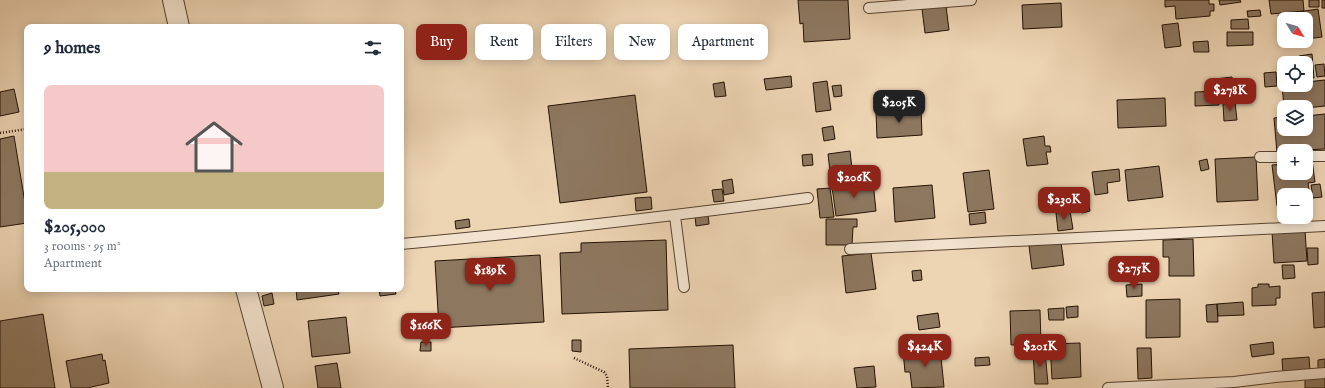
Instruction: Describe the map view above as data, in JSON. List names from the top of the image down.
{
  "north": "bottom right",
  "page": {
    "map_buttons": ["+", "−"],
    "chip": [
      "Buy",
      "Rent",
      "Filters",
      "New",
      "Apartment"
    ],
    "heading": "9 homes",
    "list": [
      {
        "name": "$205,000",
        "note": "3 rooms · 95 m² · Apartment"
      }
    ],
    "price": [
      "$278K",
      "$205K",
      "$206K",
      "$230K",
      "$275K",
      "$189K",
      "$166K",
      "$424K",
      "$201K"
    ]
  }
}
